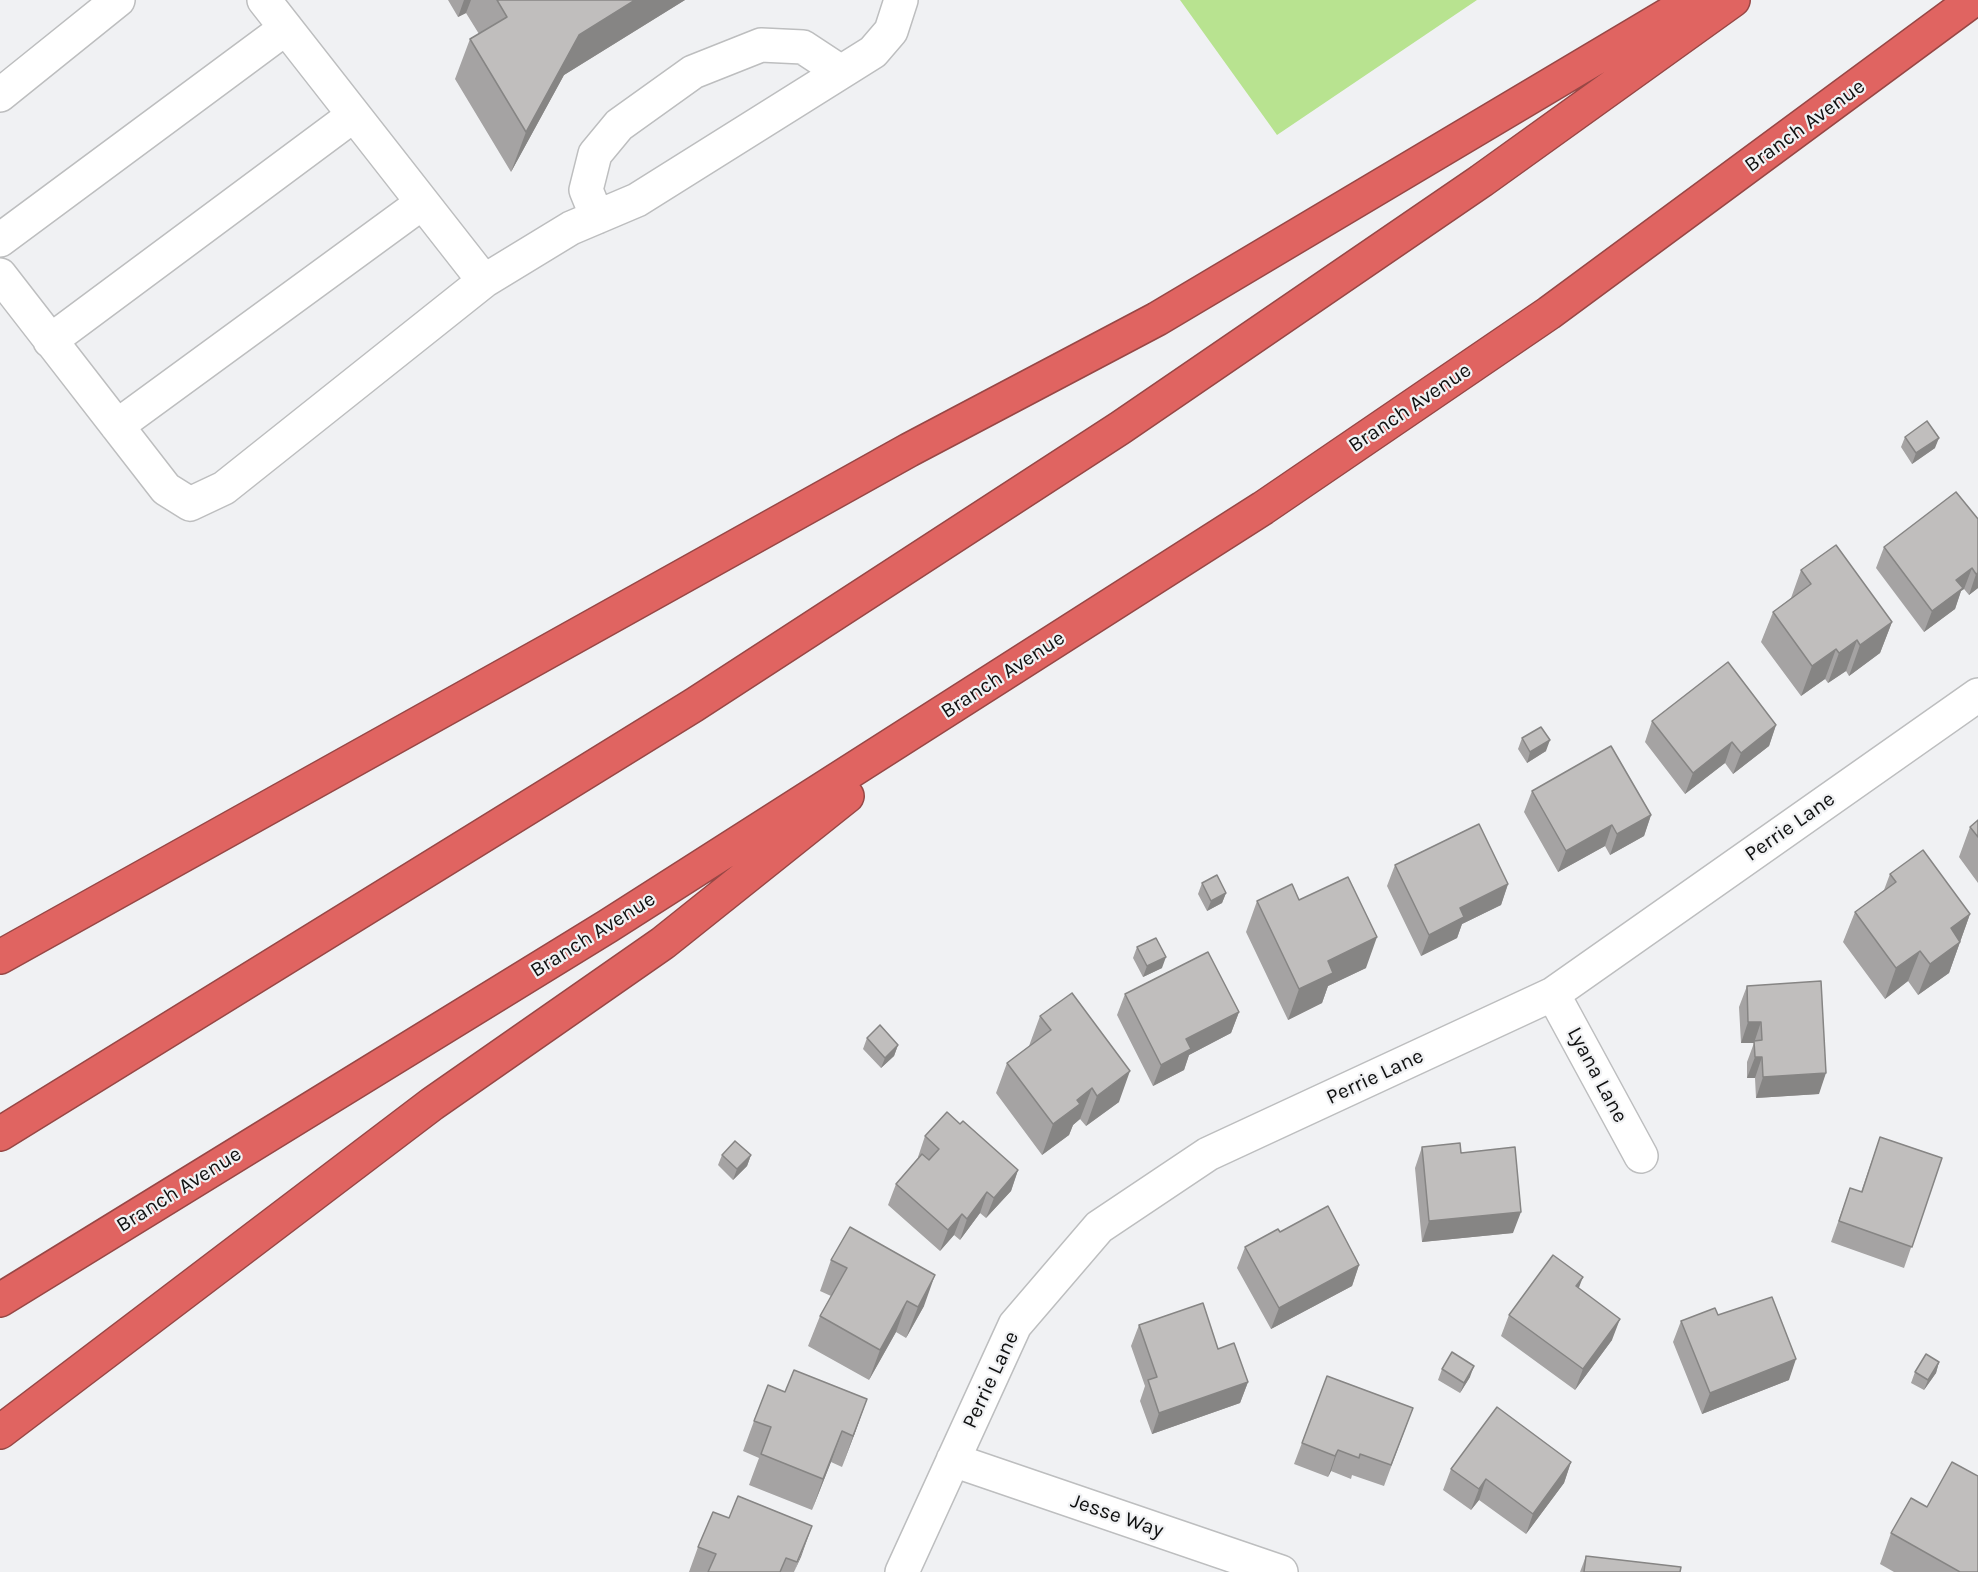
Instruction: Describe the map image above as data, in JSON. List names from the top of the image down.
{
  "streets": {
    "highway": ["Branch Avenue"],
    "street": ["Perrie Lane", "Lyana Lane", "Jesse Way"]
  },
  "crossings": [
    ["Perrie Lane", "Lyana Lane"],
    ["Perrie Lane", "Jesse Way"]
  ]
}
